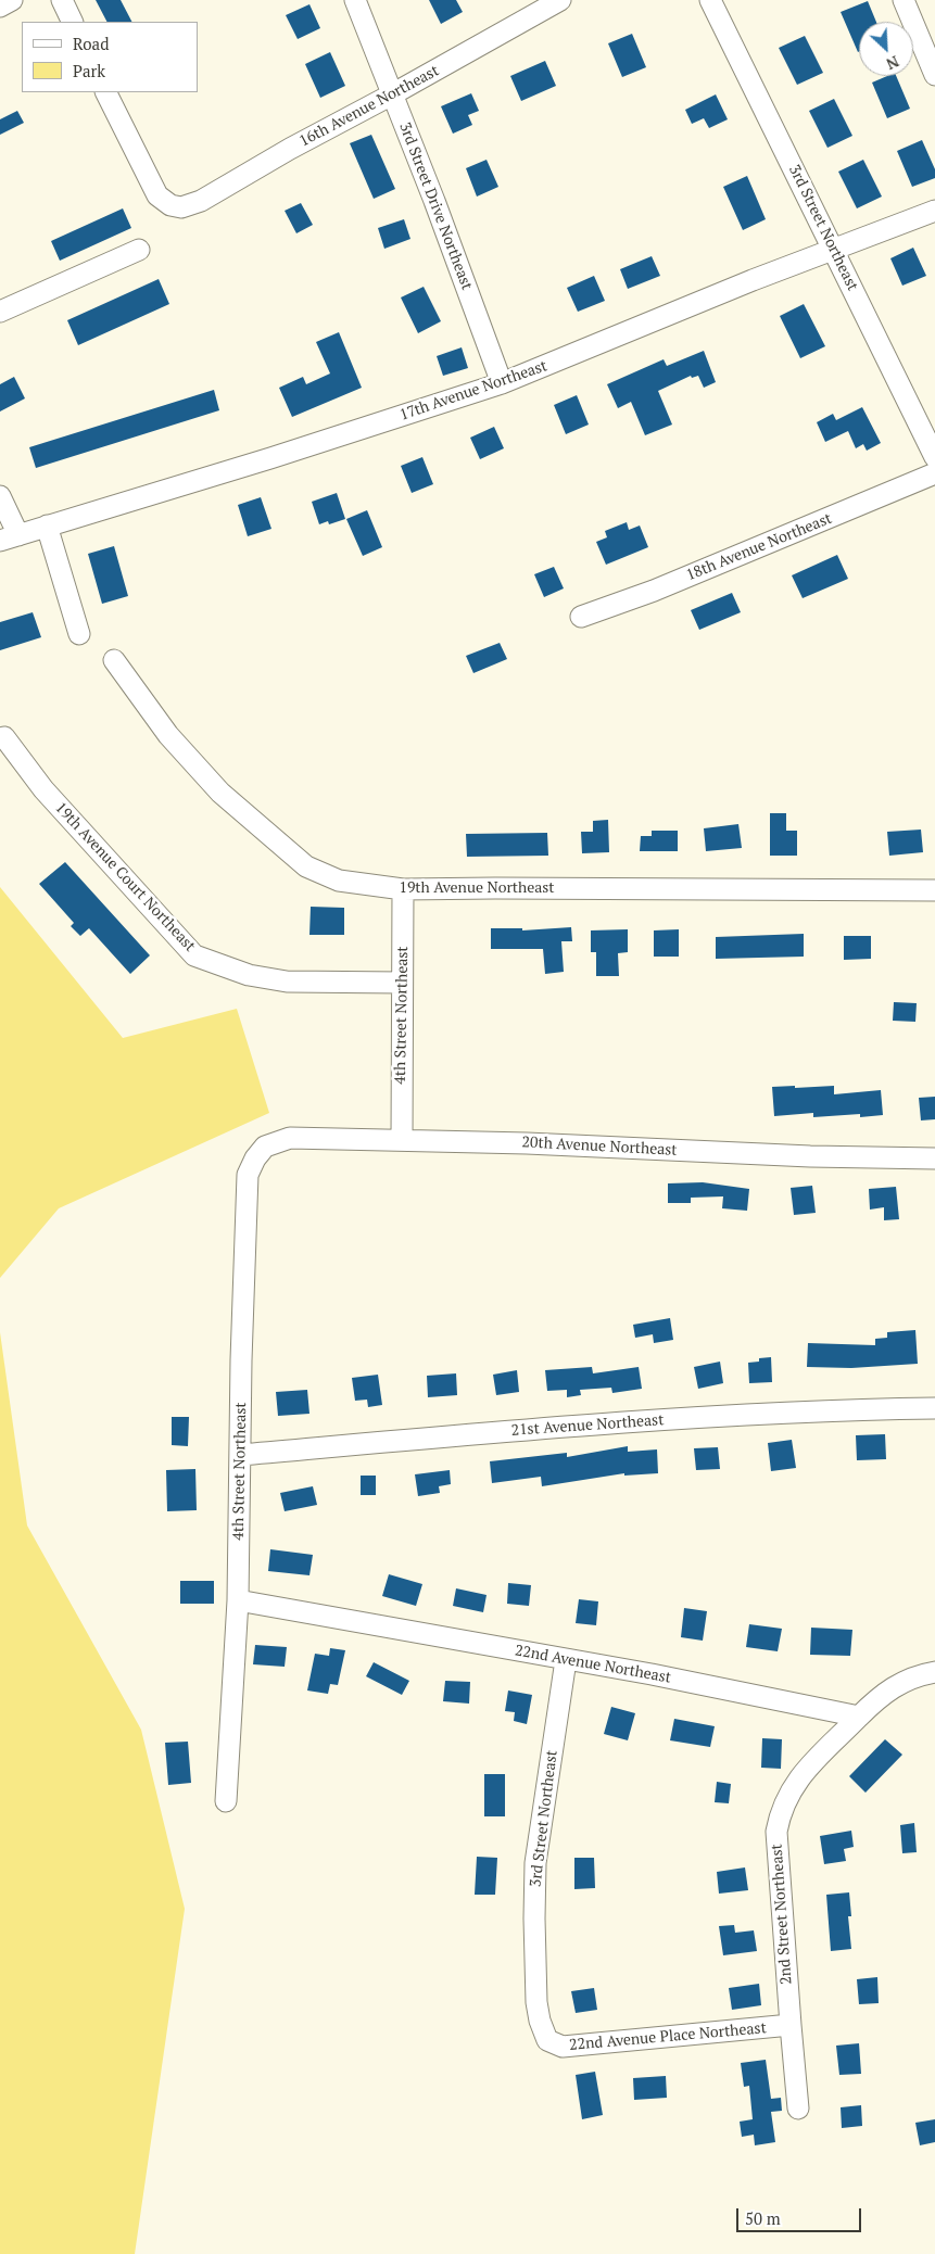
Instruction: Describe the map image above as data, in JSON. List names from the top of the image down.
{
  "streets": {
    "street": [
      "16th Avenue Northeast",
      "3rd Street Drive Northeast",
      "3rd Street Northeast",
      "17th Avenue Northeast",
      "18th Avenue Northeast",
      "19th Avenue Court Northeast",
      "19th Avenue Northeast",
      "4th Street Northeast",
      "20th Avenue Northeast",
      "21st Avenue Northeast",
      "22nd Avenue Northeast",
      "2nd Street Northeast",
      "22nd Avenue Place Northeast"
    ]
  },
  "crossings": [
    ["16th Avenue Northeast", "3rd Street Drive Northeast"],
    ["3rd Street Drive Northeast", "17th Avenue Northeast"],
    ["3rd Street Northeast", "17th Avenue Northeast"],
    ["3rd Street Northeast", "22nd Avenue Northeast"],
    ["3rd Street Northeast", "22nd Avenue Place Northeast"],
    ["19th Avenue Court Northeast", "4th Street Northeast"],
    ["19th Avenue Northeast", "4th Street Northeast"],
    ["4th Street Northeast", "20th Avenue Northeast"],
    ["4th Street Northeast", "21st Avenue Northeast"],
    ["4th Street Northeast", "22nd Avenue Northeast"],
    ["22nd Avenue Northeast", "2nd Street Northeast"],
    ["2nd Street Northeast", "22nd Avenue Place Northeast"]
  ],
  "legend": ["Road", "Park"],
  "scale_bar": "50 m",
  "north": "bottom right"
}
